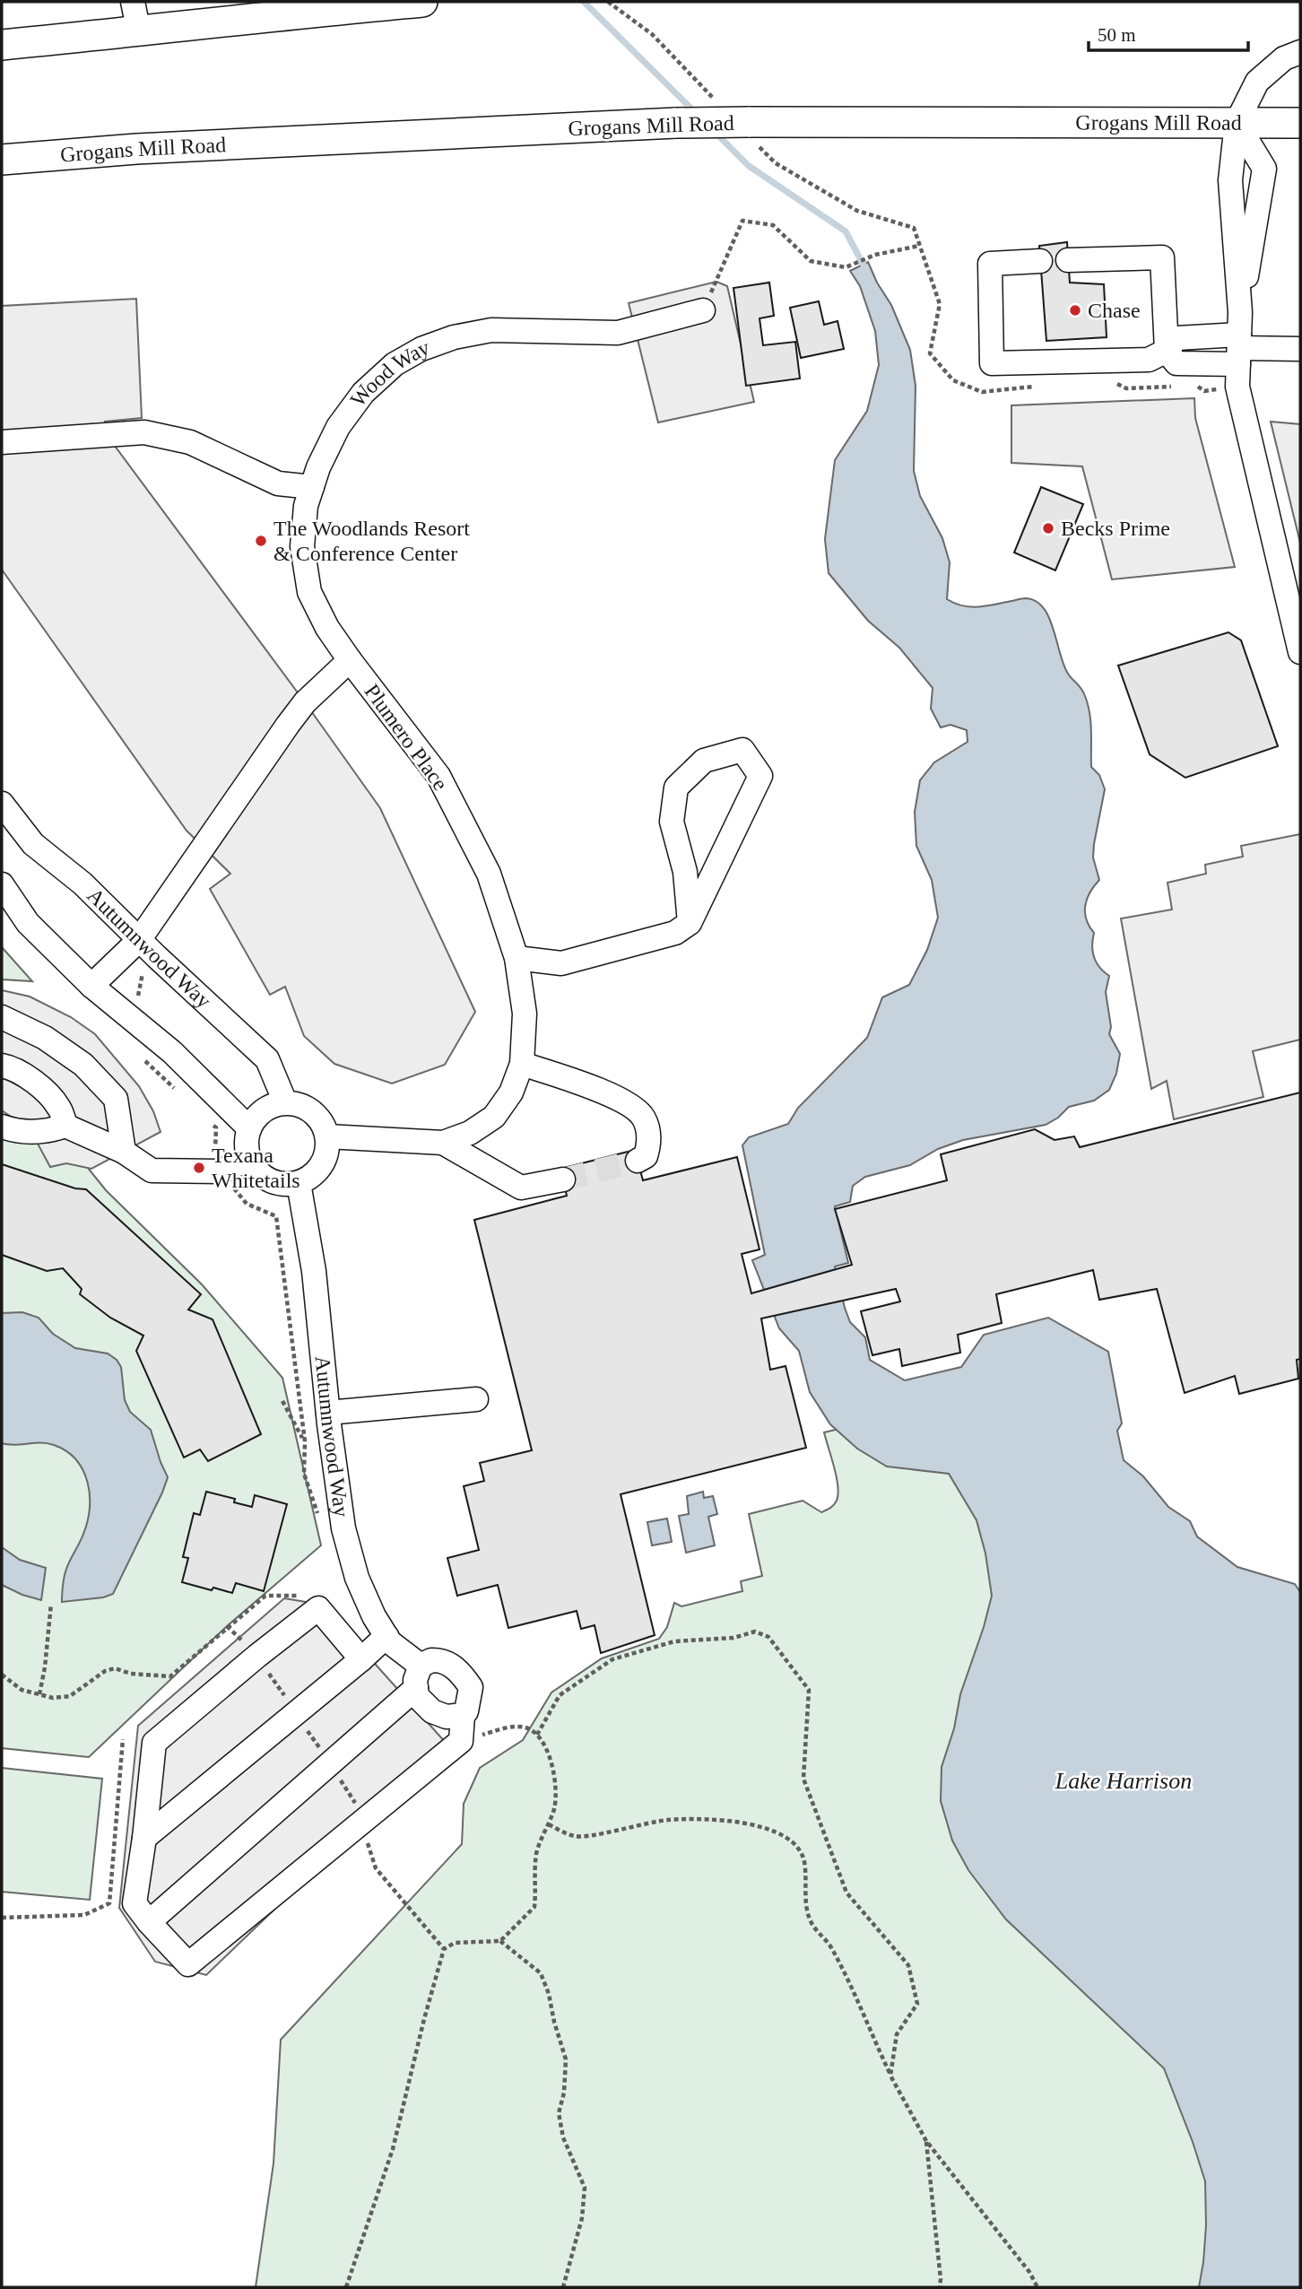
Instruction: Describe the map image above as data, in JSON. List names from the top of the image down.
{
  "streets": {
    "main road": ["Grogans Mill Road"],
    "street": ["Wood Way", "Plumero Place", "Autumnwood Way"]
  },
  "crossings": [
    ["Wood Way", "Plumero Place"],
    ["Plumero Place", "Autumnwood Way"]
  ],
  "water": ["Lake Harrison"],
  "places": [
    "Chase",
    "Becks Prime",
    "The Woodlands Resort & Conference Center",
    "Texana Whitetails"
  ],
  "scale_bar": "50 m"
}
